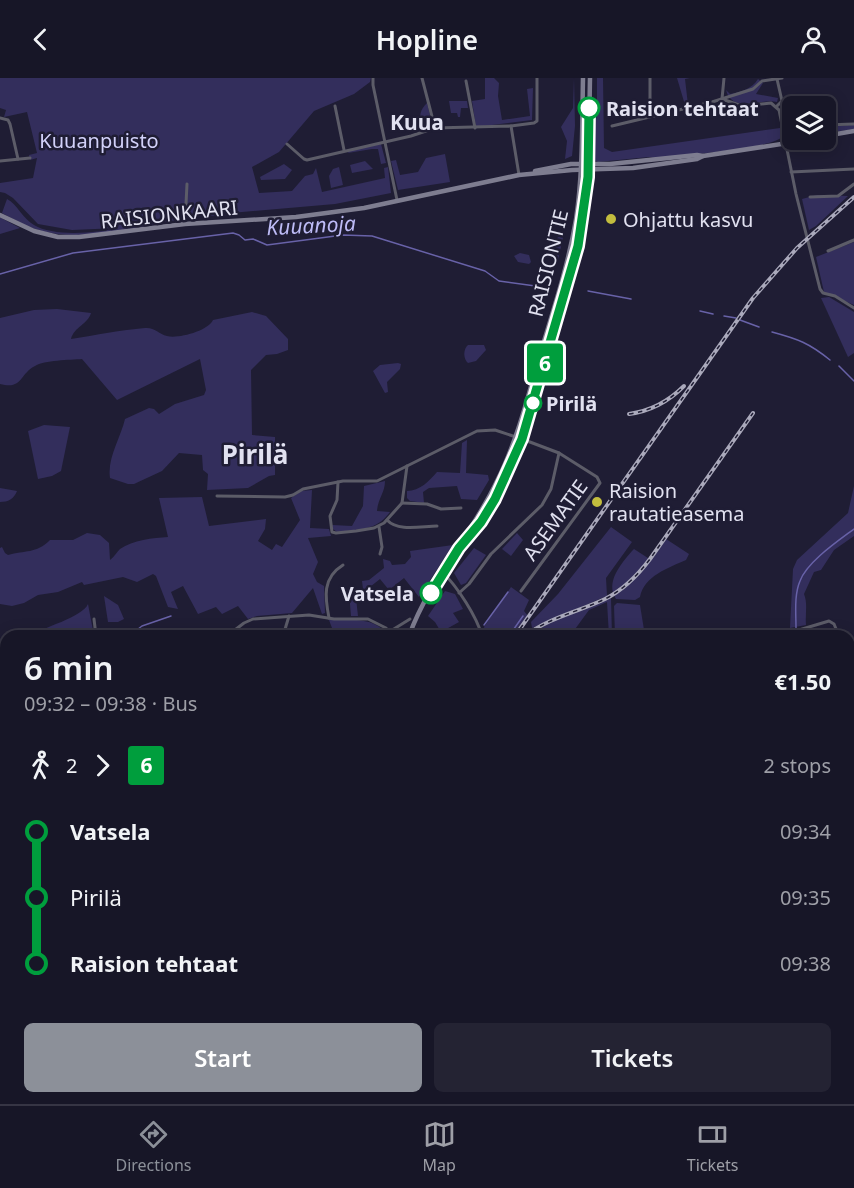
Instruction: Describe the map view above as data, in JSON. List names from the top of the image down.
{
  "streets": {
    "main road": ["RAISIONKAARI", "RAISIONTIE"],
    "street": ["ASEMATIE"]
  },
  "crossings": [
    ["RAISIONKAARI", "RAISIONTIE"],
    ["RAISIONTIE", "ASEMATIE"]
  ],
  "districts": ["Kuua", "Pirilä"],
  "water": ["Kuuanoja"],
  "parks": ["Kuuanpuisto"],
  "places": [
    "Raision tehtaat",
    "Ohjattu kasvu",
    "Pirilä",
    "Raision rautatieasema",
    "Vatsela"
  ],
  "lines": ["bus line 6"],
  "page": {
    "header": "Hopline",
    "on_map": "6",
    "heading": ["6 min", "09:32 – 09:38 · Bus", "€1.50"],
    "legs": ["2", "6", "2 stops"],
    "list": [
      {
        "name": "Vatsela",
        "value": "09:34"
      },
      {
        "name": "Pirilä",
        "value": "09:35"
      },
      {
        "name": "Raision tehtaat",
        "value": "09:38"
      }
    ],
    "buttons": ["Start", "Tickets"],
    "tabs": ["Directions", "Map", "Tickets"]
  }
}
